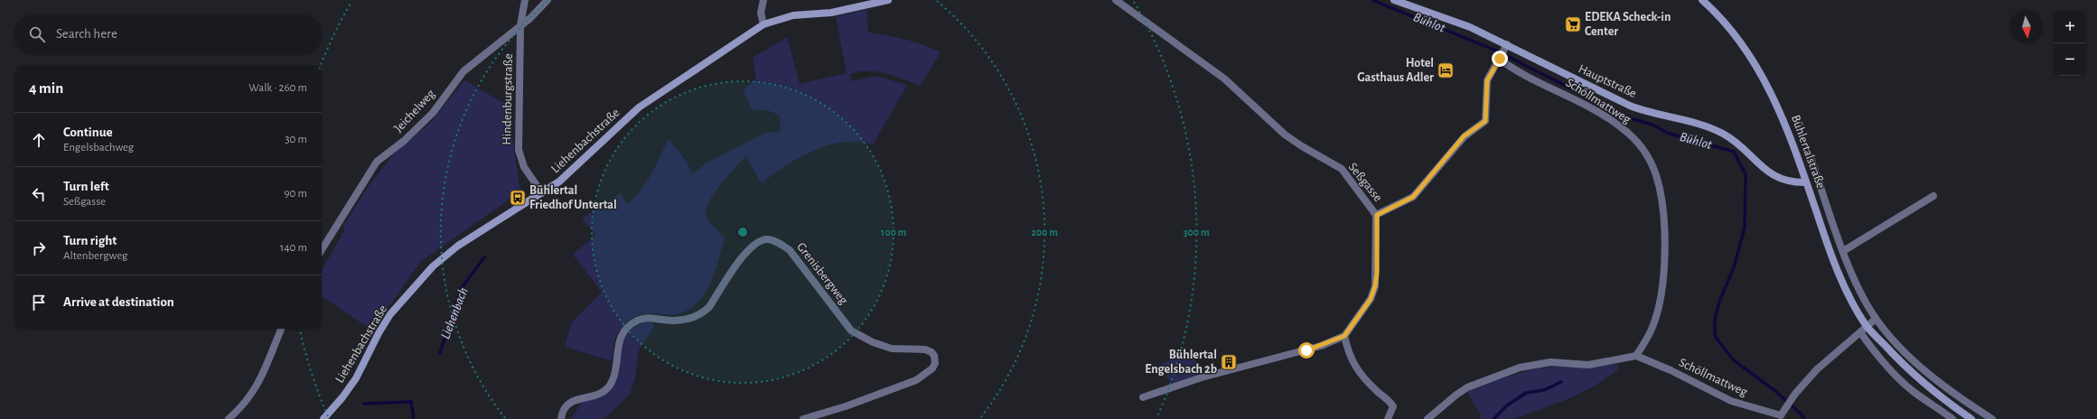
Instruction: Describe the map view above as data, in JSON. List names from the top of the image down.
{
  "streets": {
    "street": [
      "Hauptstraße",
      "Hindenburgstraße",
      "Schöllmattweg",
      "Jeichelweg",
      "Liehenbachstraße",
      "Bühlertalstraße",
      "Seßgasse",
      "Grenisbergweg"
    ]
  },
  "crossings": [
    ["Hauptstraße", "Bühlertalstraße"],
    ["Hindenburgstraße", "Jeichelweg"],
    ["Hindenburgstraße", "Liehenbachstraße"]
  ],
  "water": ["Bühlot", "Liehenbach"],
  "places": {
    "supermarket": ["EDEKA Scheck-in Center"],
    "hotel": ["Hotel Gasthaus Adler"],
    "bus stop": ["Bühlertal Friedhof Untertal"],
    "building": ["Bühlertal Engelsbach 2b"]
  },
  "north": "bottom",
  "page": {
    "map_buttons": ["+", "−"],
    "search": "Search here",
    "heading": ["4 min", "Walk · 260 m"],
    "list": [
      ["Continue", "Engelsbachweg", "30 m"],
      ["Turn left", "Seßgasse", "90 m"],
      ["Turn right", "Altenbergweg", "140 m"],
      "Arrive at destination"
    ]
  },
  "rings": ["100 m", "200 m", "300 m"]
}
